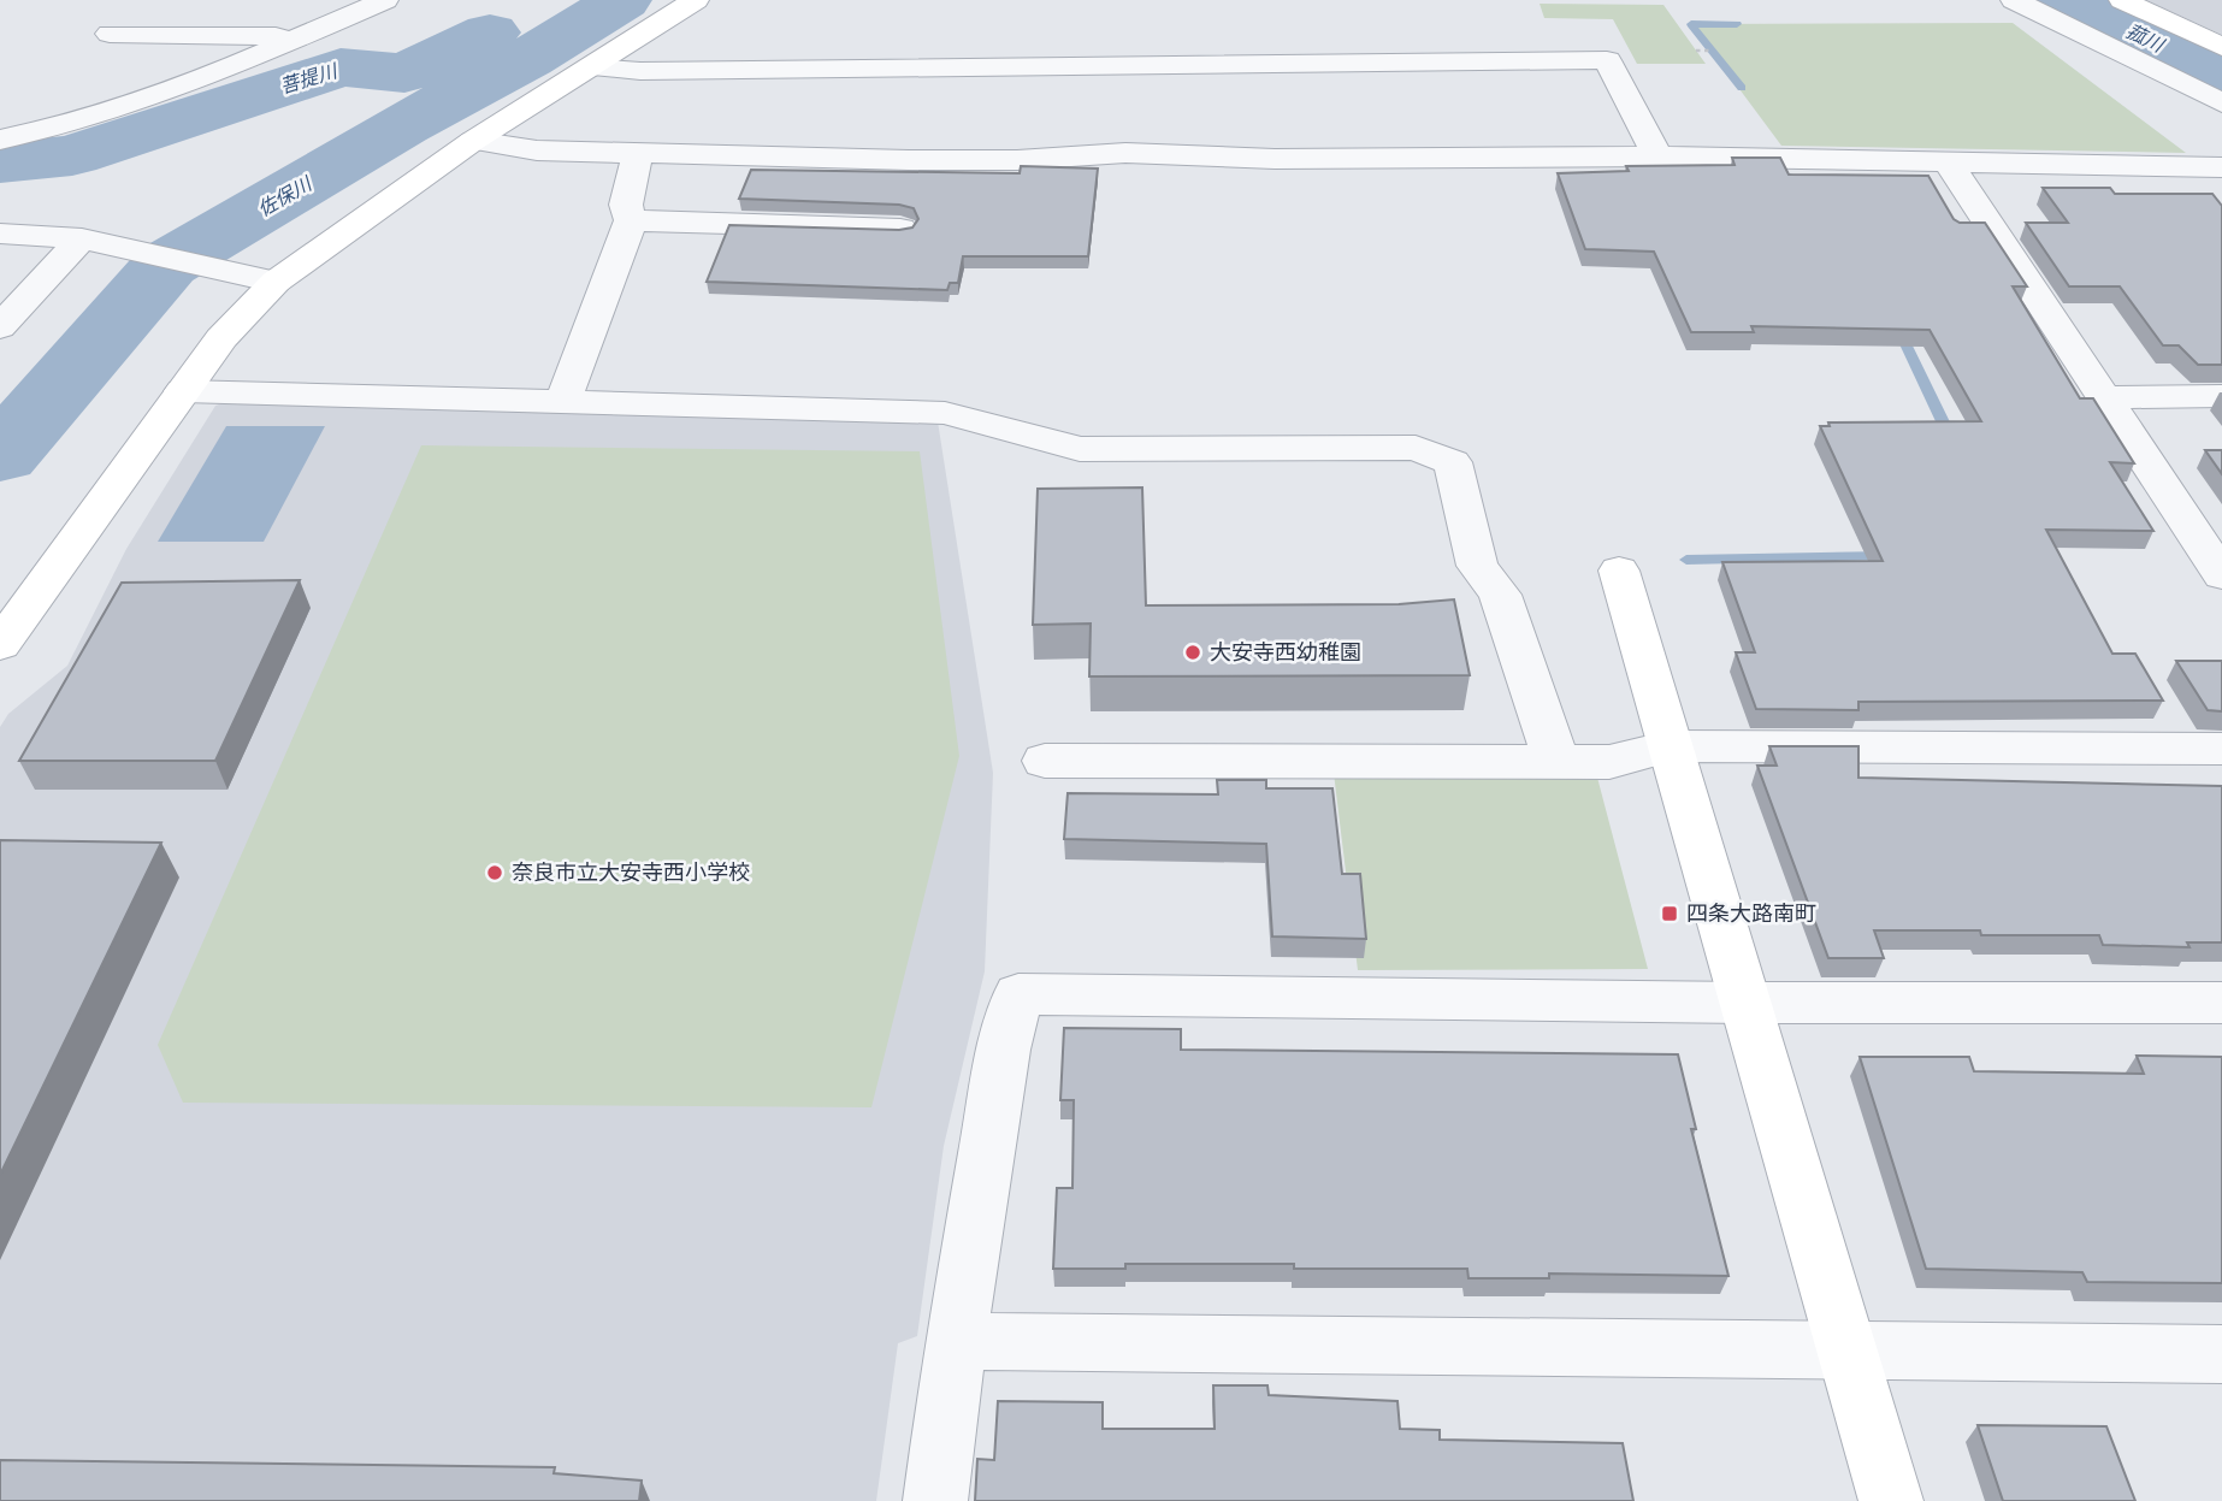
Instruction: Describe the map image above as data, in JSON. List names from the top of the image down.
{
  "water": ["菰川", "菩提川", "佐保川"],
  "places": {
    "other": ["大安寺西幼稚園", "奈良市立大安寺西小学校"],
    "transit": ["四条大路南町"]
  }
}
